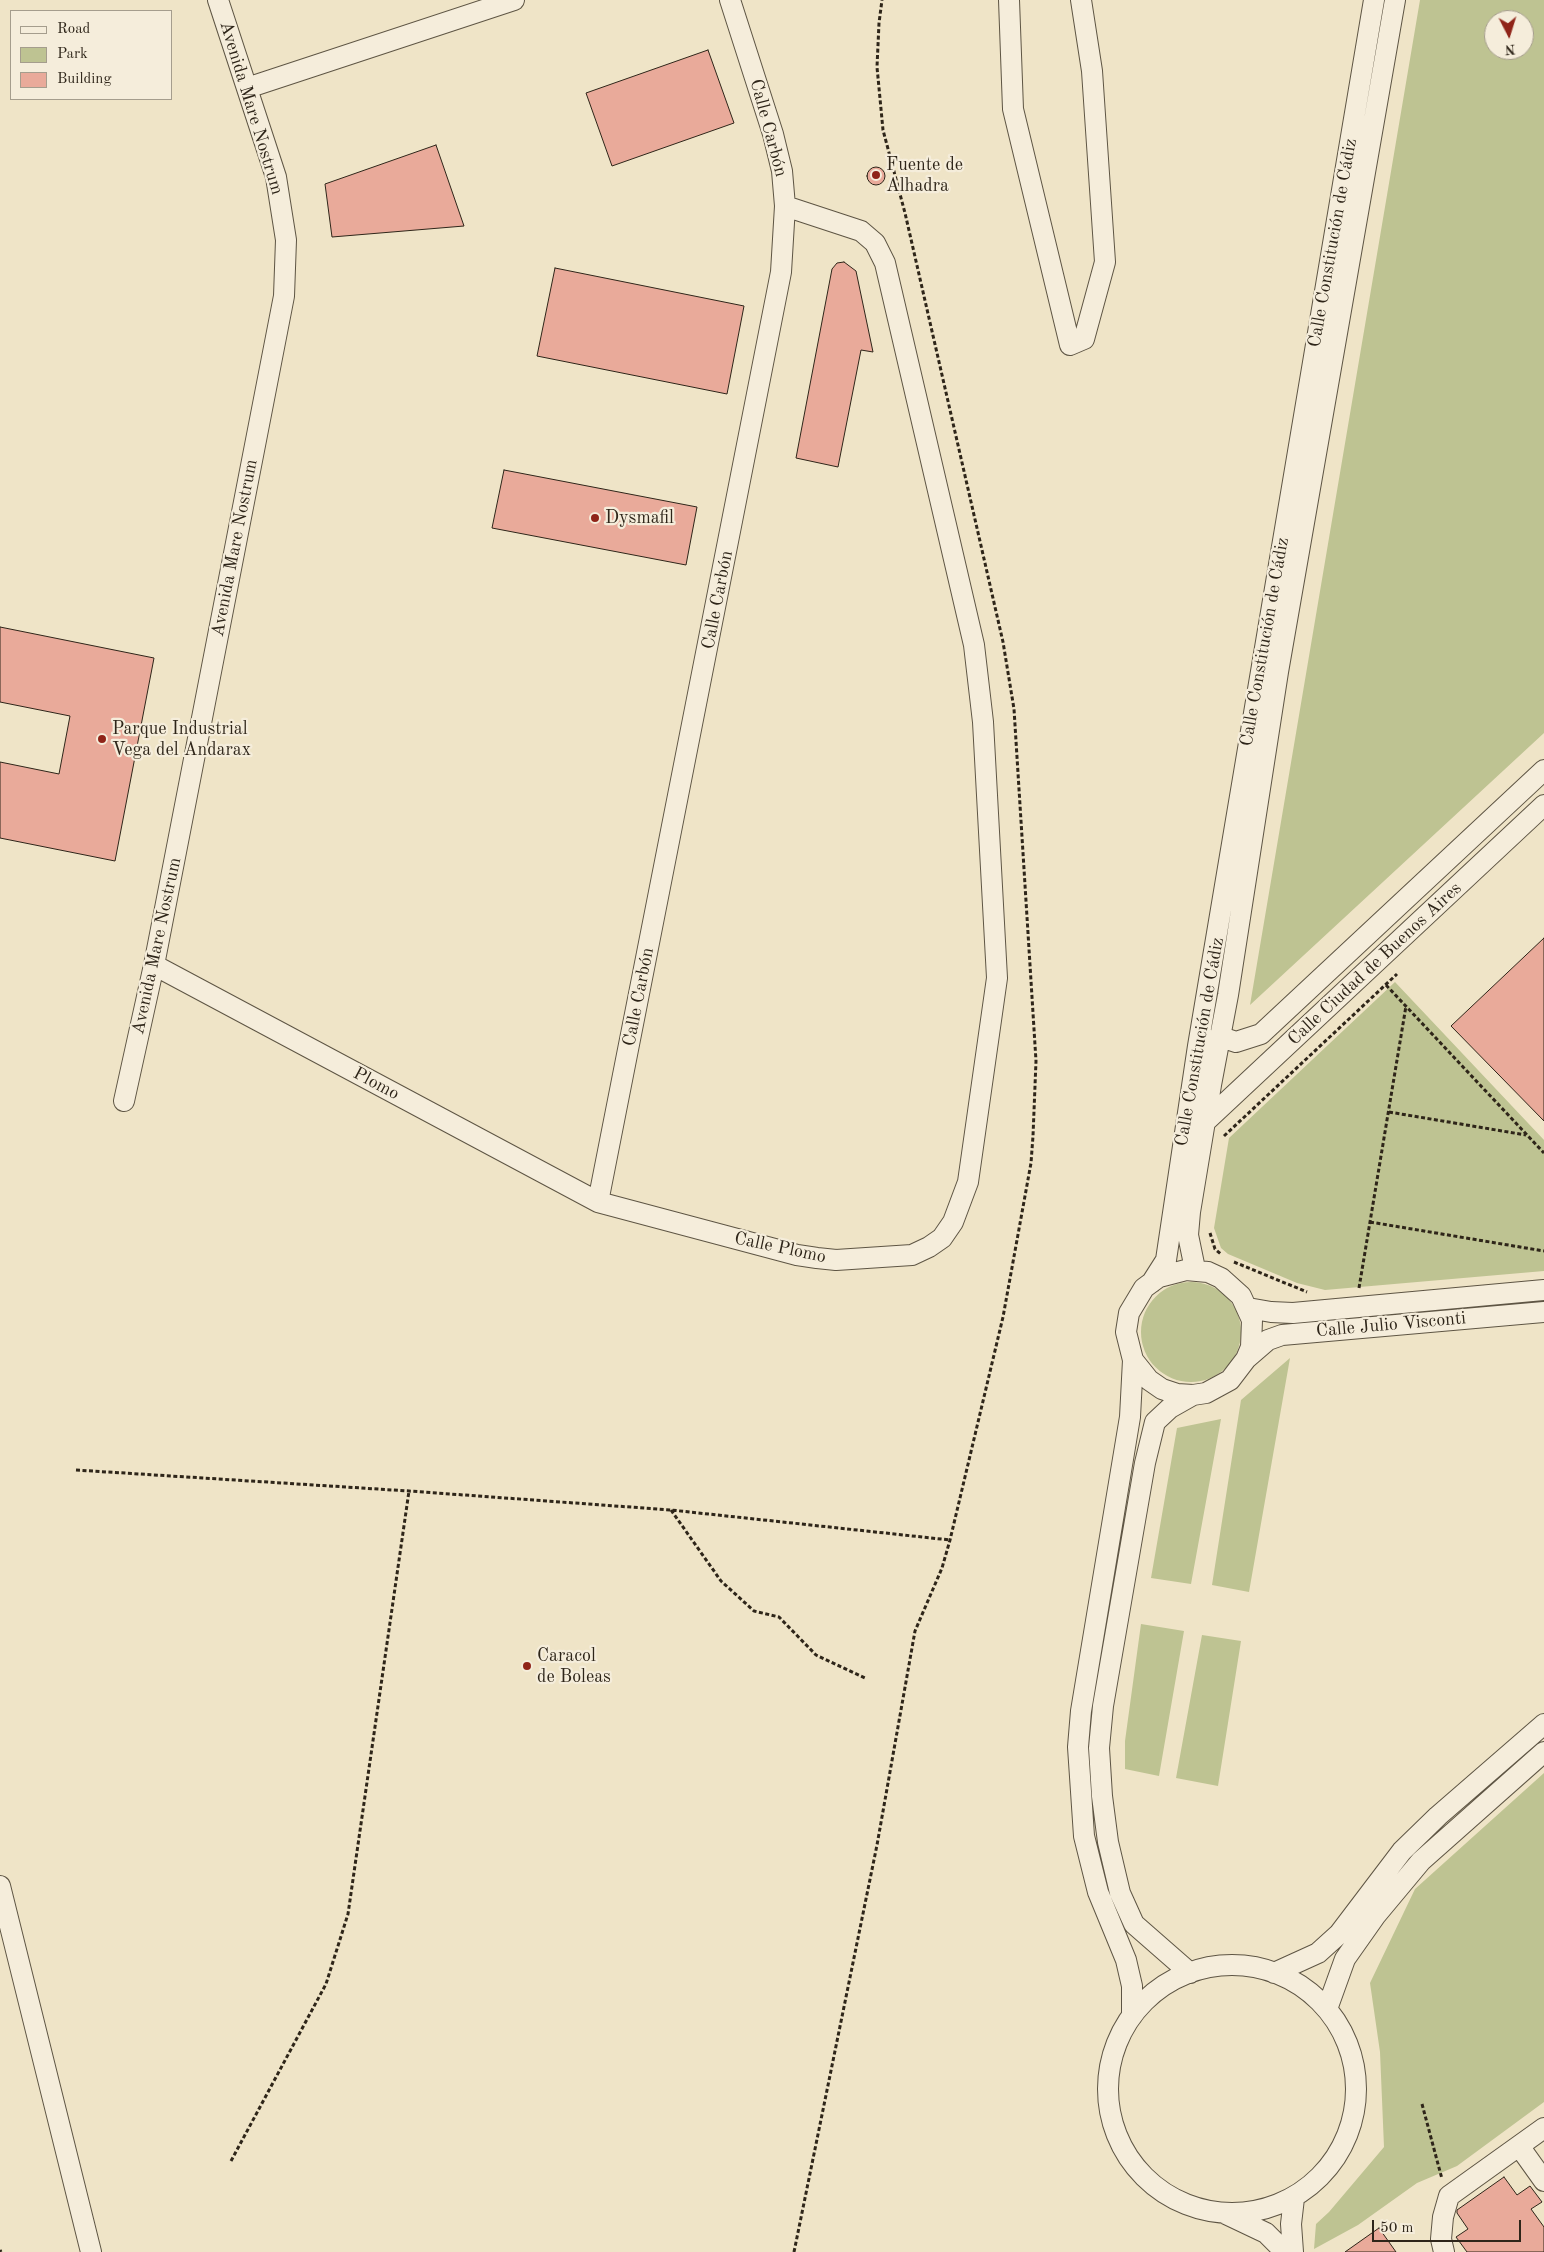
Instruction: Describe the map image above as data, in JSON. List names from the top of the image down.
{
  "streets": {
    "street": [
      "Avenida Mare Nostrum",
      "Calle Carbón",
      "Calle Constitución de Cádiz",
      "Calle Ciudad de Buenos Aires",
      "Plomo",
      "Calle Plomo",
      "Calle Julio Visconti"
    ]
  },
  "crossings": [
    ["Avenida Mare Nostrum", "Plomo"],
    ["Calle Carbón", "Plomo"],
    ["Calle Carbón", "Calle Plomo"],
    ["Calle Constitución de Cádiz", "Calle Ciudad de Buenos Aires"],
    ["Calle Constitución de Cádiz", "Calle Julio Visconti"],
    ["Plomo", "Calle Plomo"]
  ],
  "places": [
    "Fuente de Alhadra",
    "Dysmafil",
    "Parque Industrial Vega del Andarax",
    "Caracol de Boleas"
  ],
  "legend": ["Road", "Park", "Building"],
  "scale_bar": "50 m",
  "north": "bottom"
}
